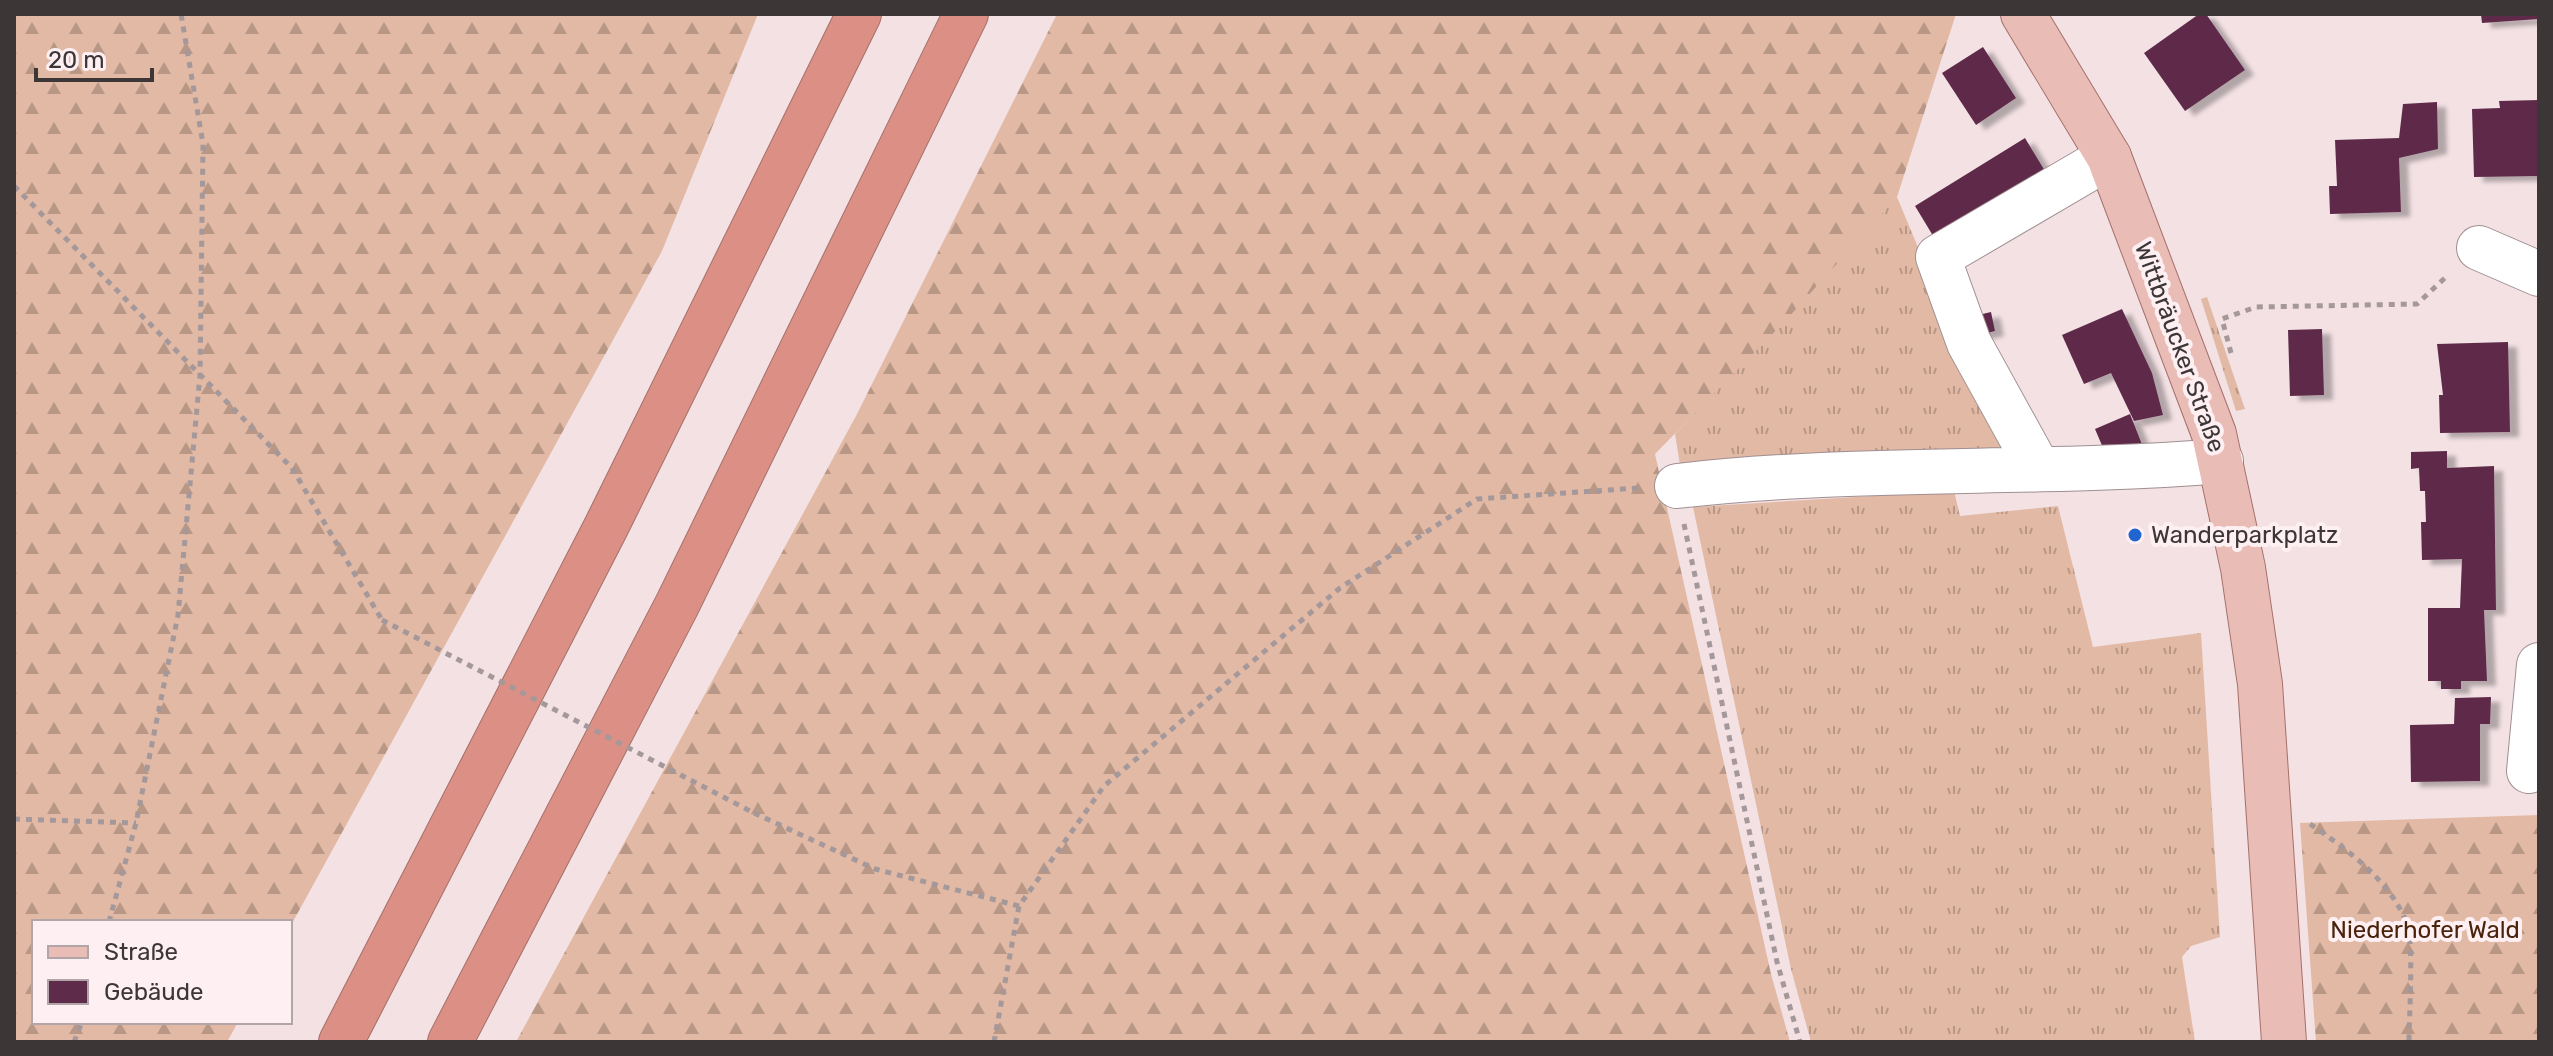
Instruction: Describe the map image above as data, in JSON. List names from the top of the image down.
{
  "streets": {
    "main road": ["Wittbräucker Straße"]
  },
  "parks": ["Niederhofer Wald"],
  "places": ["Wanderparkplatz"],
  "legend": ["Straße", "Gebäude"],
  "scale_bar": "20 m"
}
